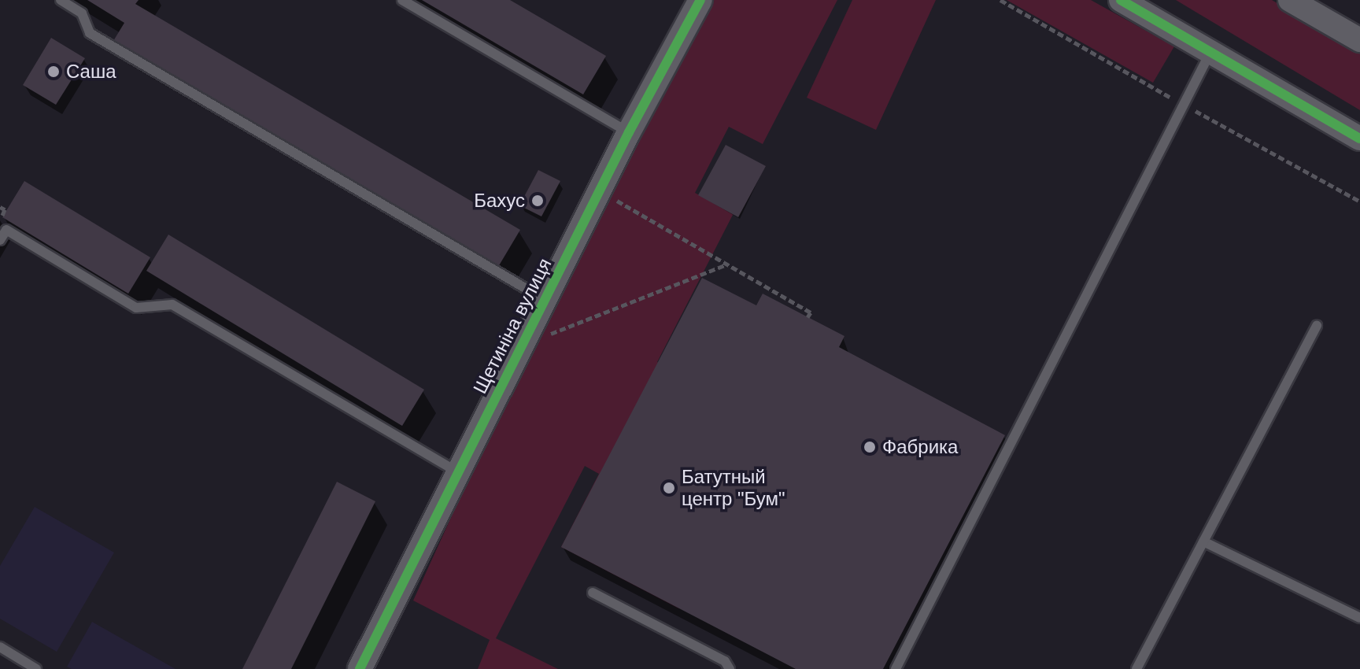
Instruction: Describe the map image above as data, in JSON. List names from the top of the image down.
{
  "streets": {
    "street": ["Щетиніна вулиця"]
  },
  "places": [
    "Саша",
    "Бахус",
    "Фабрика",
    "Батутный центр \"Бум\""
  ]
}
